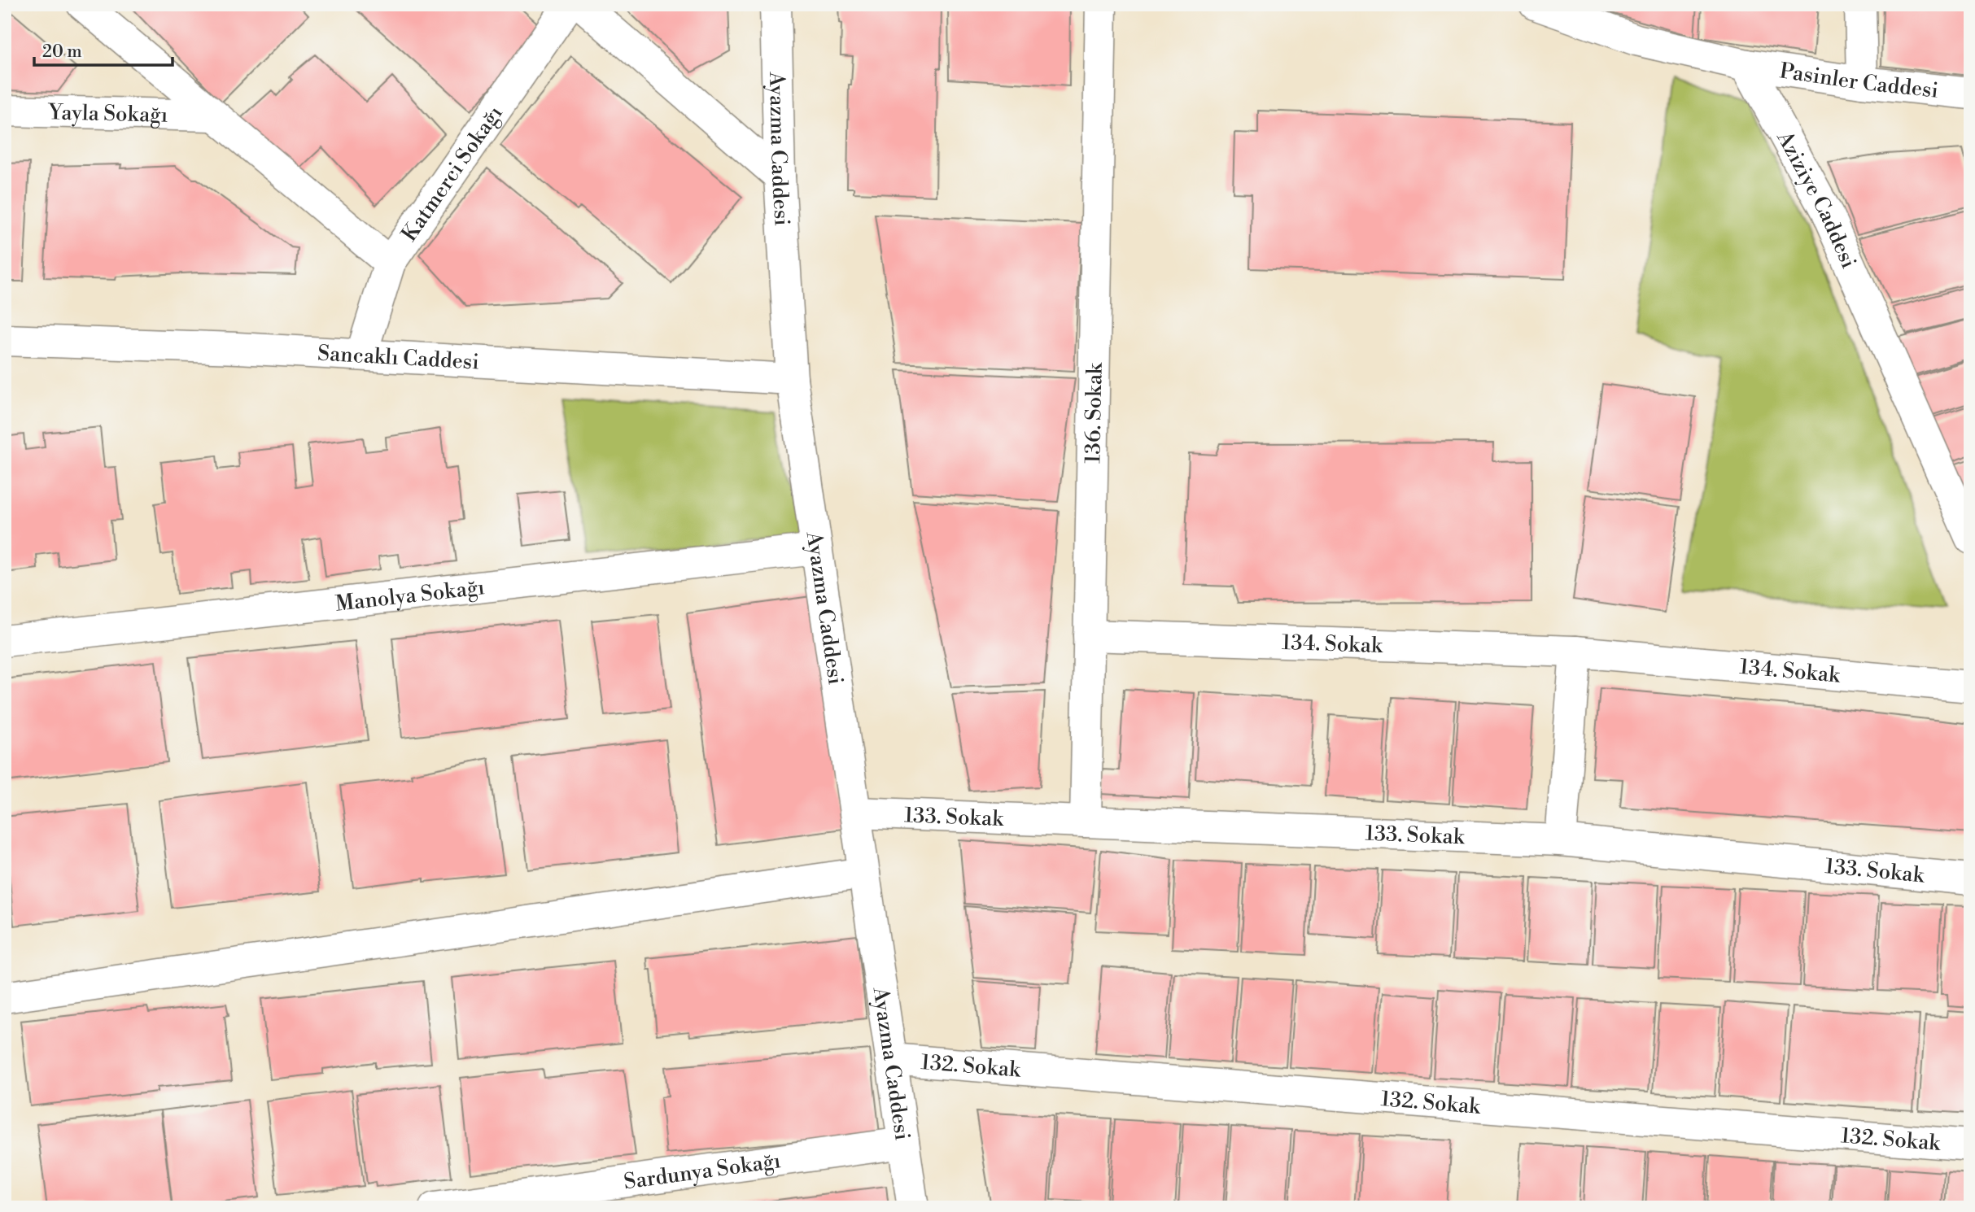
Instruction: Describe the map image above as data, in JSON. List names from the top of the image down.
{
  "streets": {
    "street": [
      "Pasinler Caddesi",
      "Yayla Sokağı",
      "Ayazma Caddesi",
      "Katmerci Sokağı",
      "Aziziye Caddesi",
      "Sancaklı Caddesi",
      "136. Sokak",
      "Manolya Sokağı",
      "134. Sokak",
      "133. Sokak",
      "132. Sokak",
      "Sardunya Sokağı"
    ]
  },
  "crossings": [
    ["Pasinler Caddesi", "Aziziye Caddesi"],
    ["Ayazma Caddesi", "Sancaklı Caddesi"],
    ["Ayazma Caddesi", "Manolya Sokağı"],
    ["Ayazma Caddesi", "133. Sokak"],
    ["Ayazma Caddesi", "132. Sokak"],
    ["Ayazma Caddesi", "Sardunya Sokağı"],
    ["Katmerci Sokağı", "Sancaklı Caddesi"],
    ["136. Sokak", "134. Sokak"],
    ["136. Sokak", "133. Sokak"]
  ],
  "scale_bar": "20 m"
}
